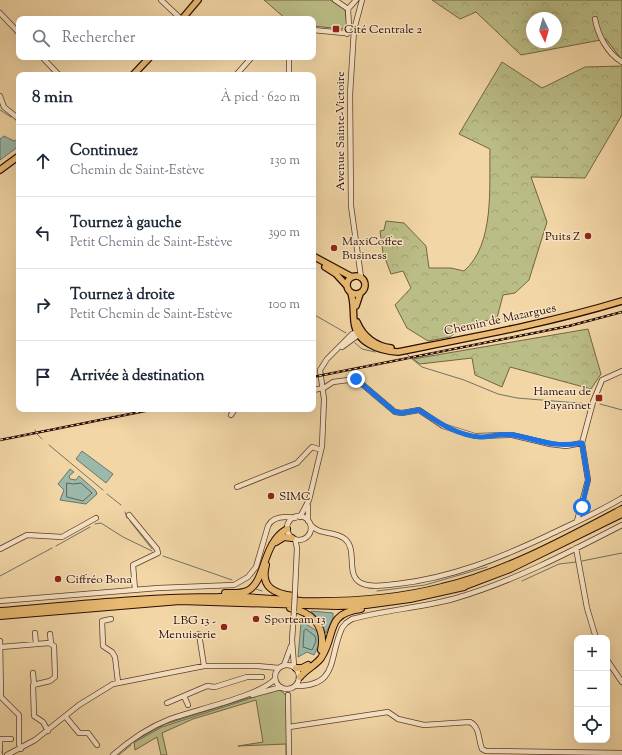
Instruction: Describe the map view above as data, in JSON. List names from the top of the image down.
{
  "streets": {
    "main road": ["Chemin de Mazargues"],
    "street": ["Avenue Sainte-Victoire"]
  },
  "places": {
    "transit": ["Cité Centrale 2", "Hameau de Payannet"],
    "other": [
      "Puits Z",
      "MaxiCoffee Business",
      "SIMC",
      "Ciffréo Bona",
      "Sporteam 13",
      "LBG 13 - Menuiserie"
    ]
  },
  "north": "bottom",
  "page": {
    "search": "Rechercher",
    "heading": ["8 min", "À pied · 620 m"],
    "list": [
      ["Continuez", "Chemin de Saint-Estève", "130 m"],
      ["Tournez à gauche", "Petit Chemin de Saint-Estève", "390 m"],
      ["Tournez à droite", "Petit Chemin de Saint-Estève", "100 m"],
      "Arrivée à destination"
    ],
    "map_buttons": ["+", "−"]
  }
}
